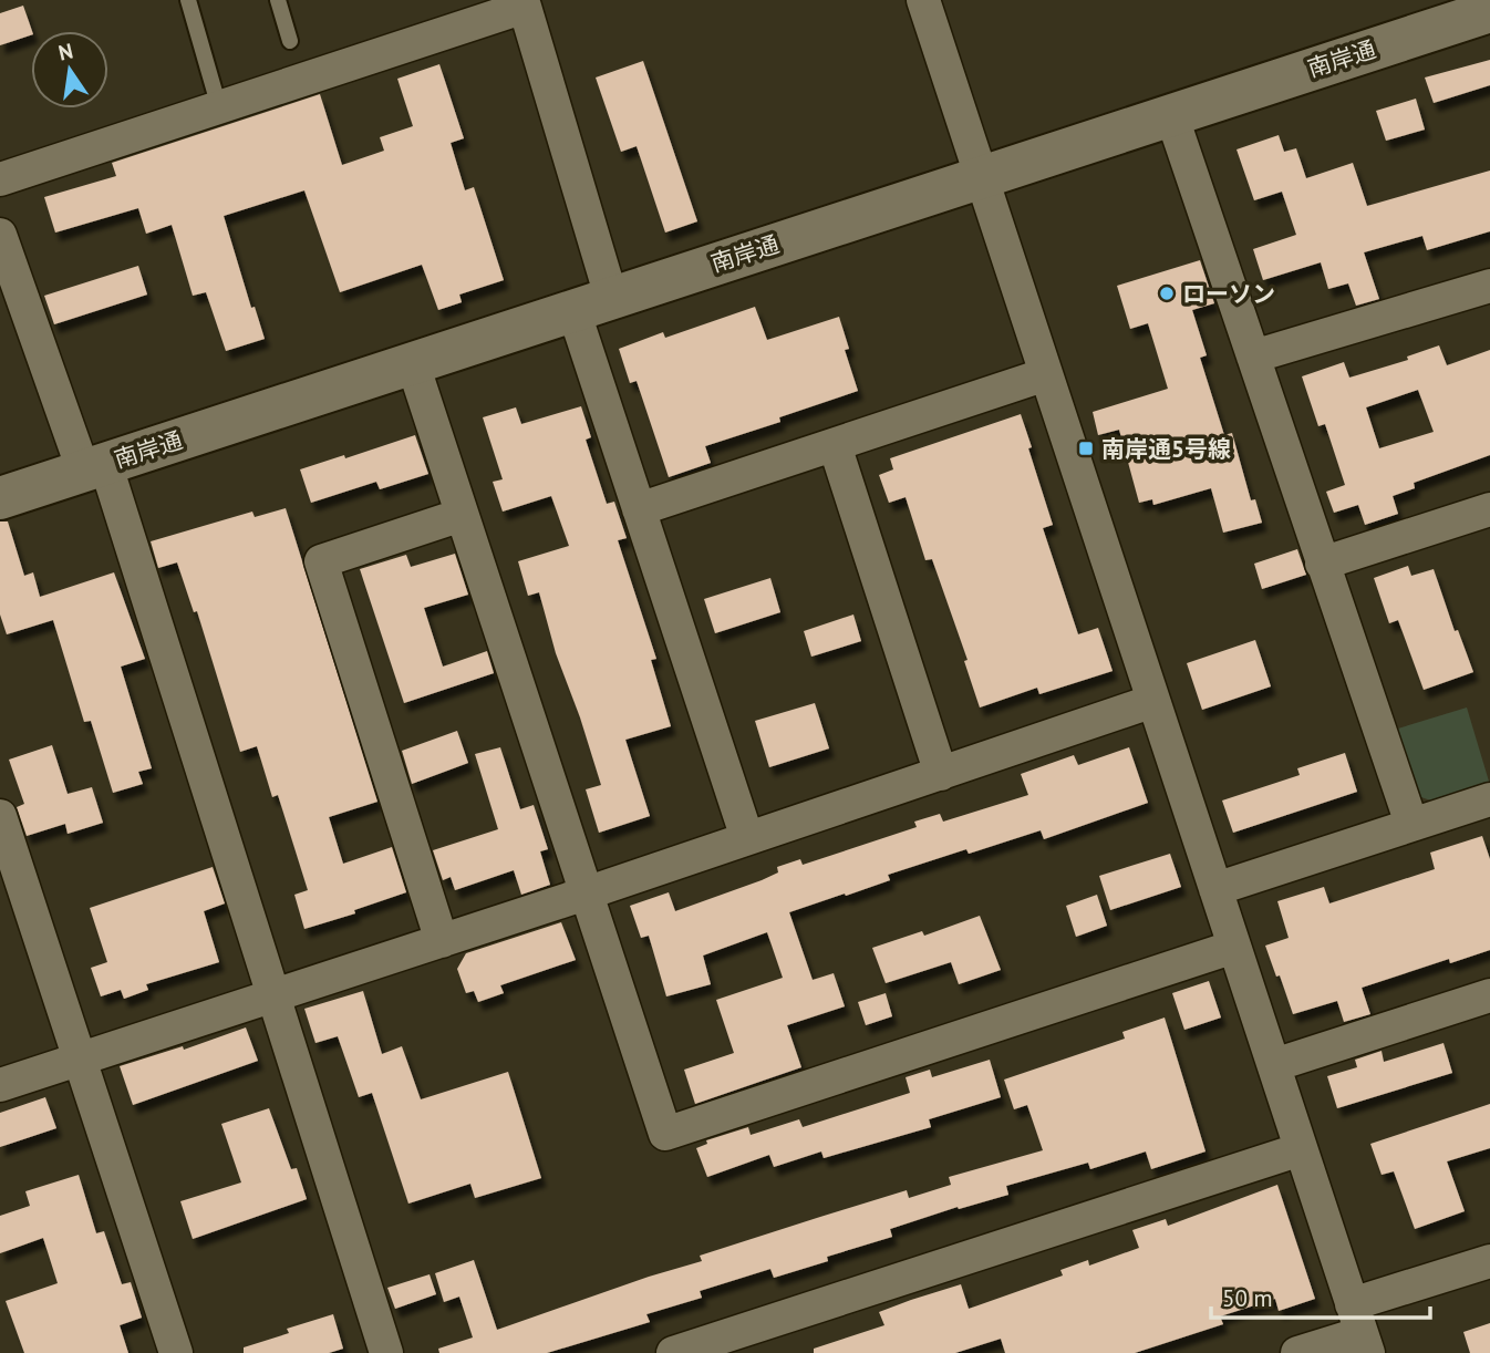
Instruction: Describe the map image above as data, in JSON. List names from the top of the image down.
{
  "streets": {
    "main road": ["南岸通"]
  },
  "places": {
    "other": ["ローソン"],
    "transit": ["南岸通5号線"]
  },
  "scale_bar": "50 m",
  "north": "top"
}
